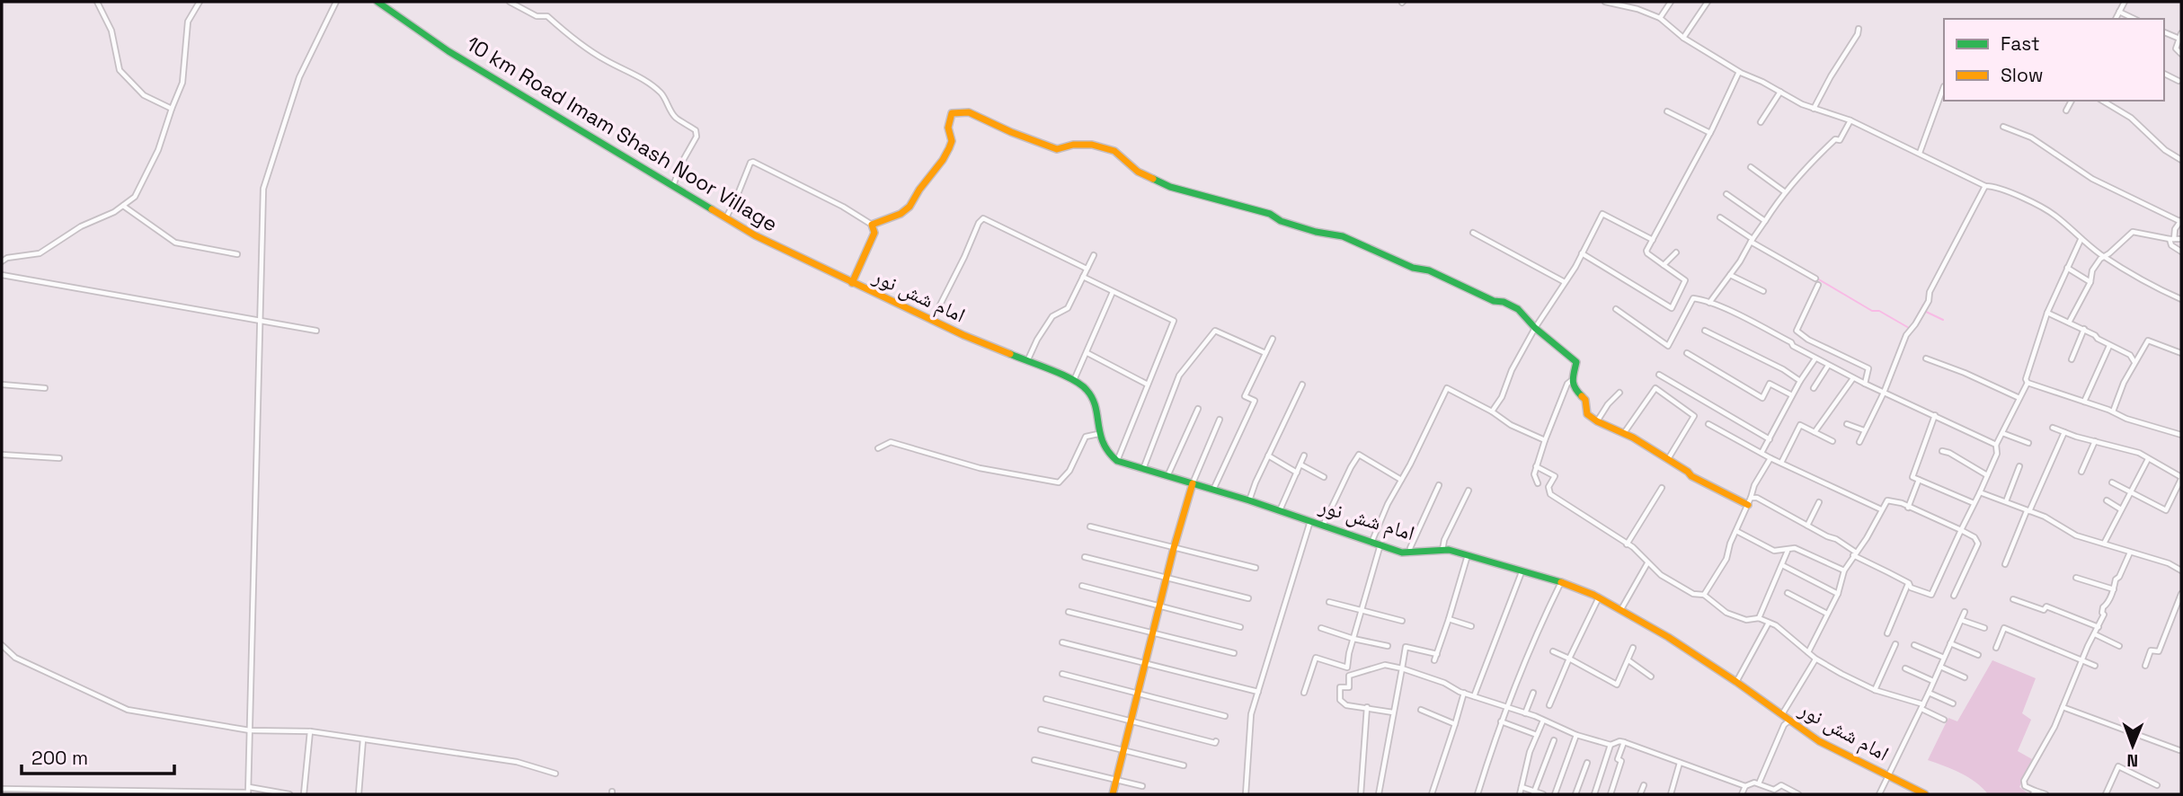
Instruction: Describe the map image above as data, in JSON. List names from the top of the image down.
{
  "streets": {
    "street": ["10 km Road Imam Shash Noor Village", "امام شش نور"]
  },
  "crossings": [
    ["10 km Road Imam Shash Noor Village", "امام شش نور"]
  ],
  "legend": ["Fast", "Slow"],
  "scale_bar": "200 m",
  "north": "bottom"
}
